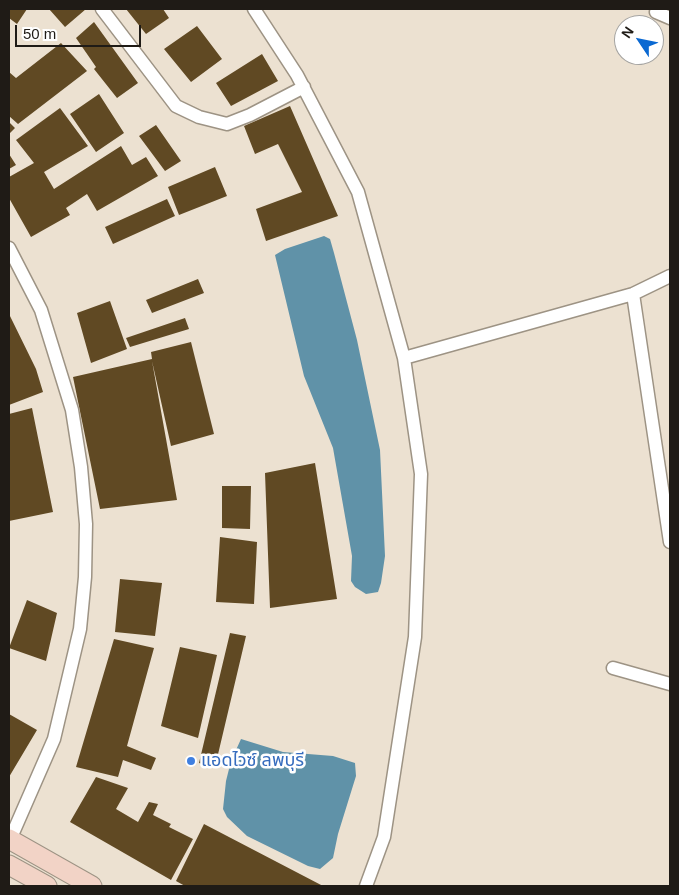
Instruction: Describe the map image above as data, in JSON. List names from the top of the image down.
{
  "places": ["แอดไวซ์ ลพบุรี"],
  "scale_bar": "50 m",
  "north": "top left"
}
